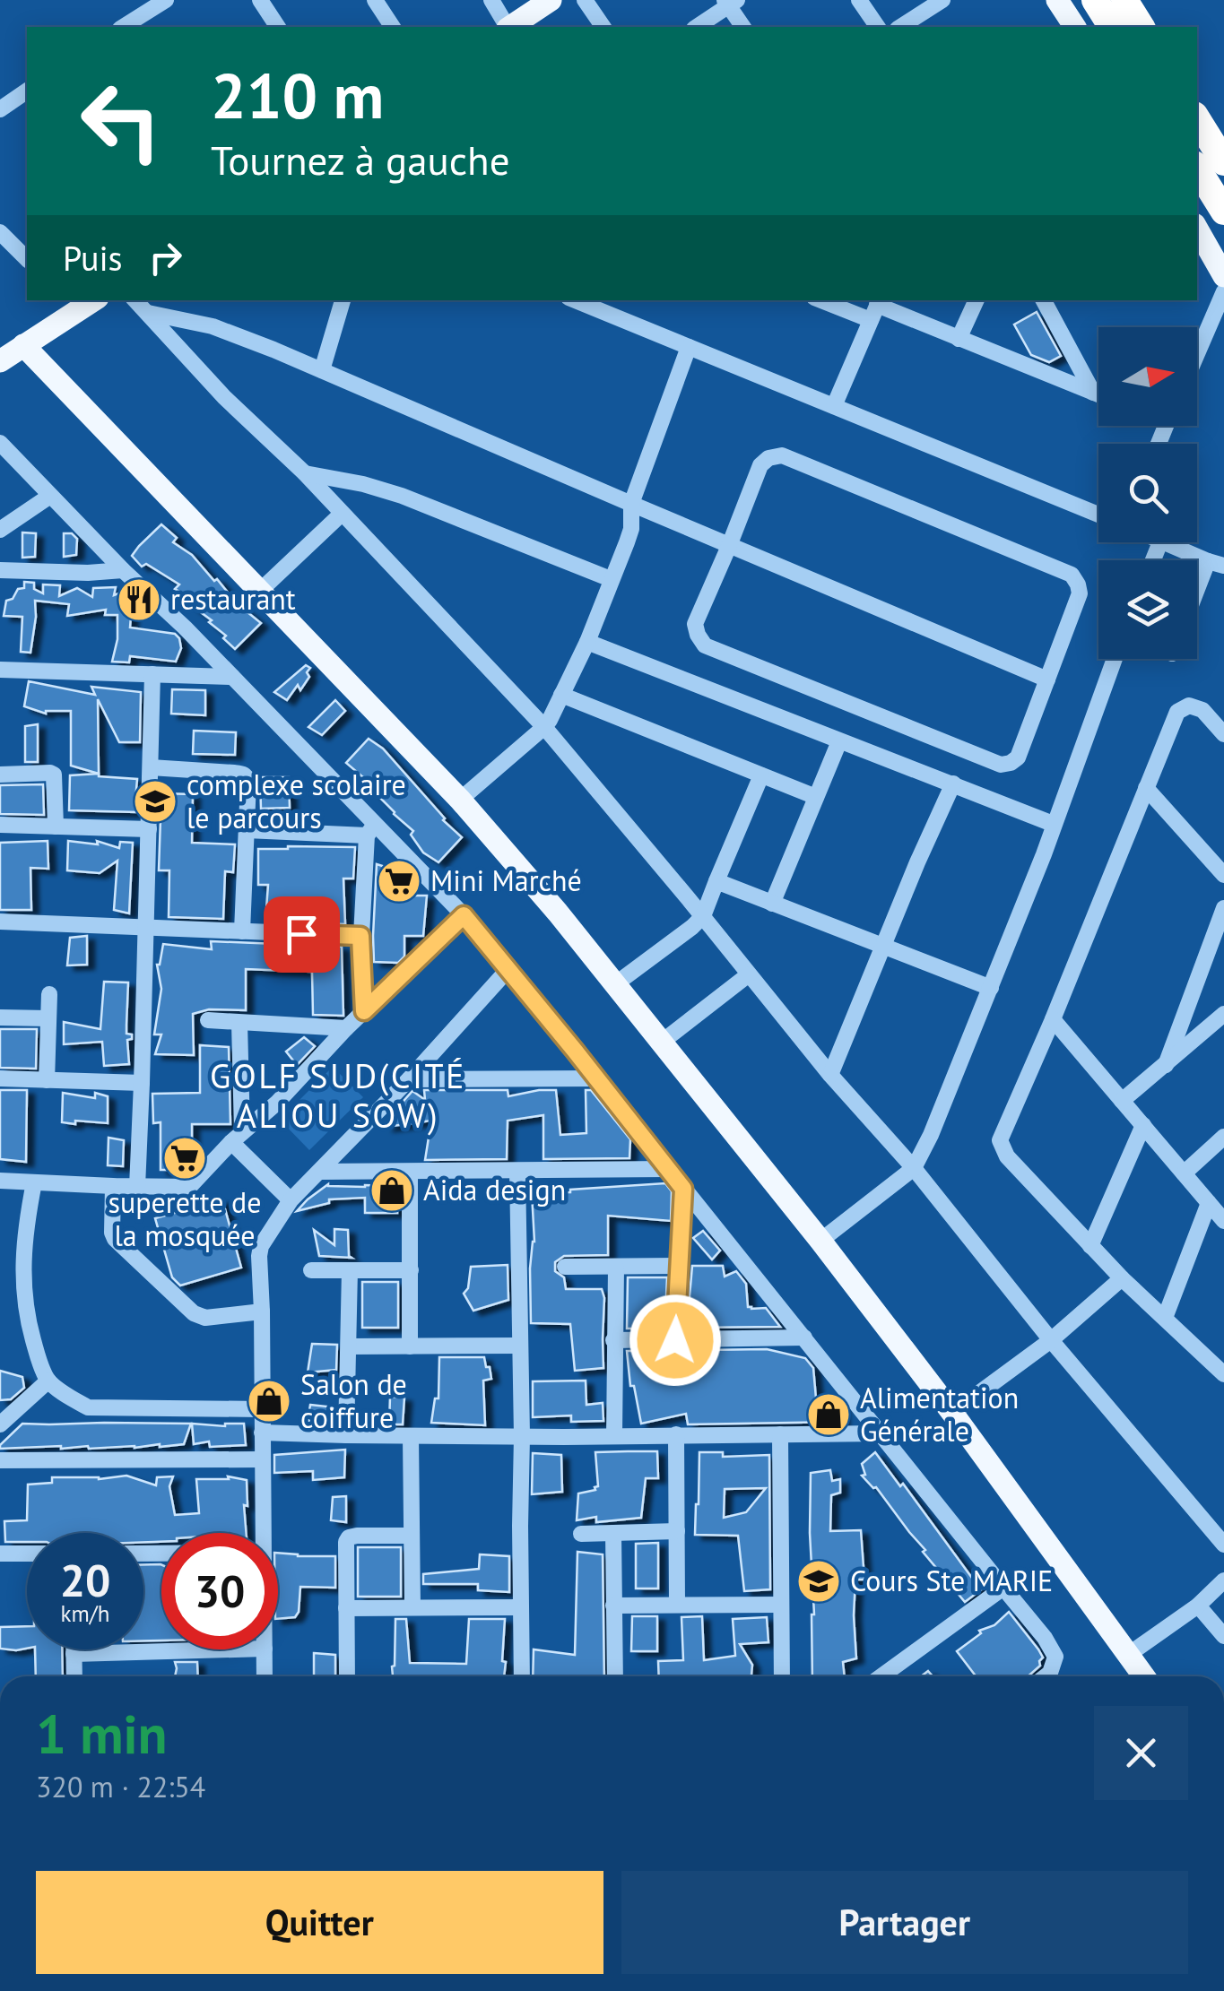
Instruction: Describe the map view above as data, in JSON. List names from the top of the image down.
{
  "districts": ["GOLF SUD(CITÉ ALIOU SOW)"],
  "places": {
    "restaurant": ["restaurant"],
    "school or university": ["complexe scolaire le parcours", "Cours Ste MARIE"],
    "supermarket": ["Mini Marché", "superette de la mosquée"],
    "shop": ["Aida design", "Salon de coiffure", "Alimentation Générale"]
  },
  "north": "right",
  "page": {
    "turn": ["210 m", "Tournez à gauche"],
    "then": "Puis",
    "speed": "20 km/h",
    "limit": "30",
    "heading": ["1 min", "320 m · 22:54"],
    "buttons": ["Quitter", "Partager"]
  }
}
